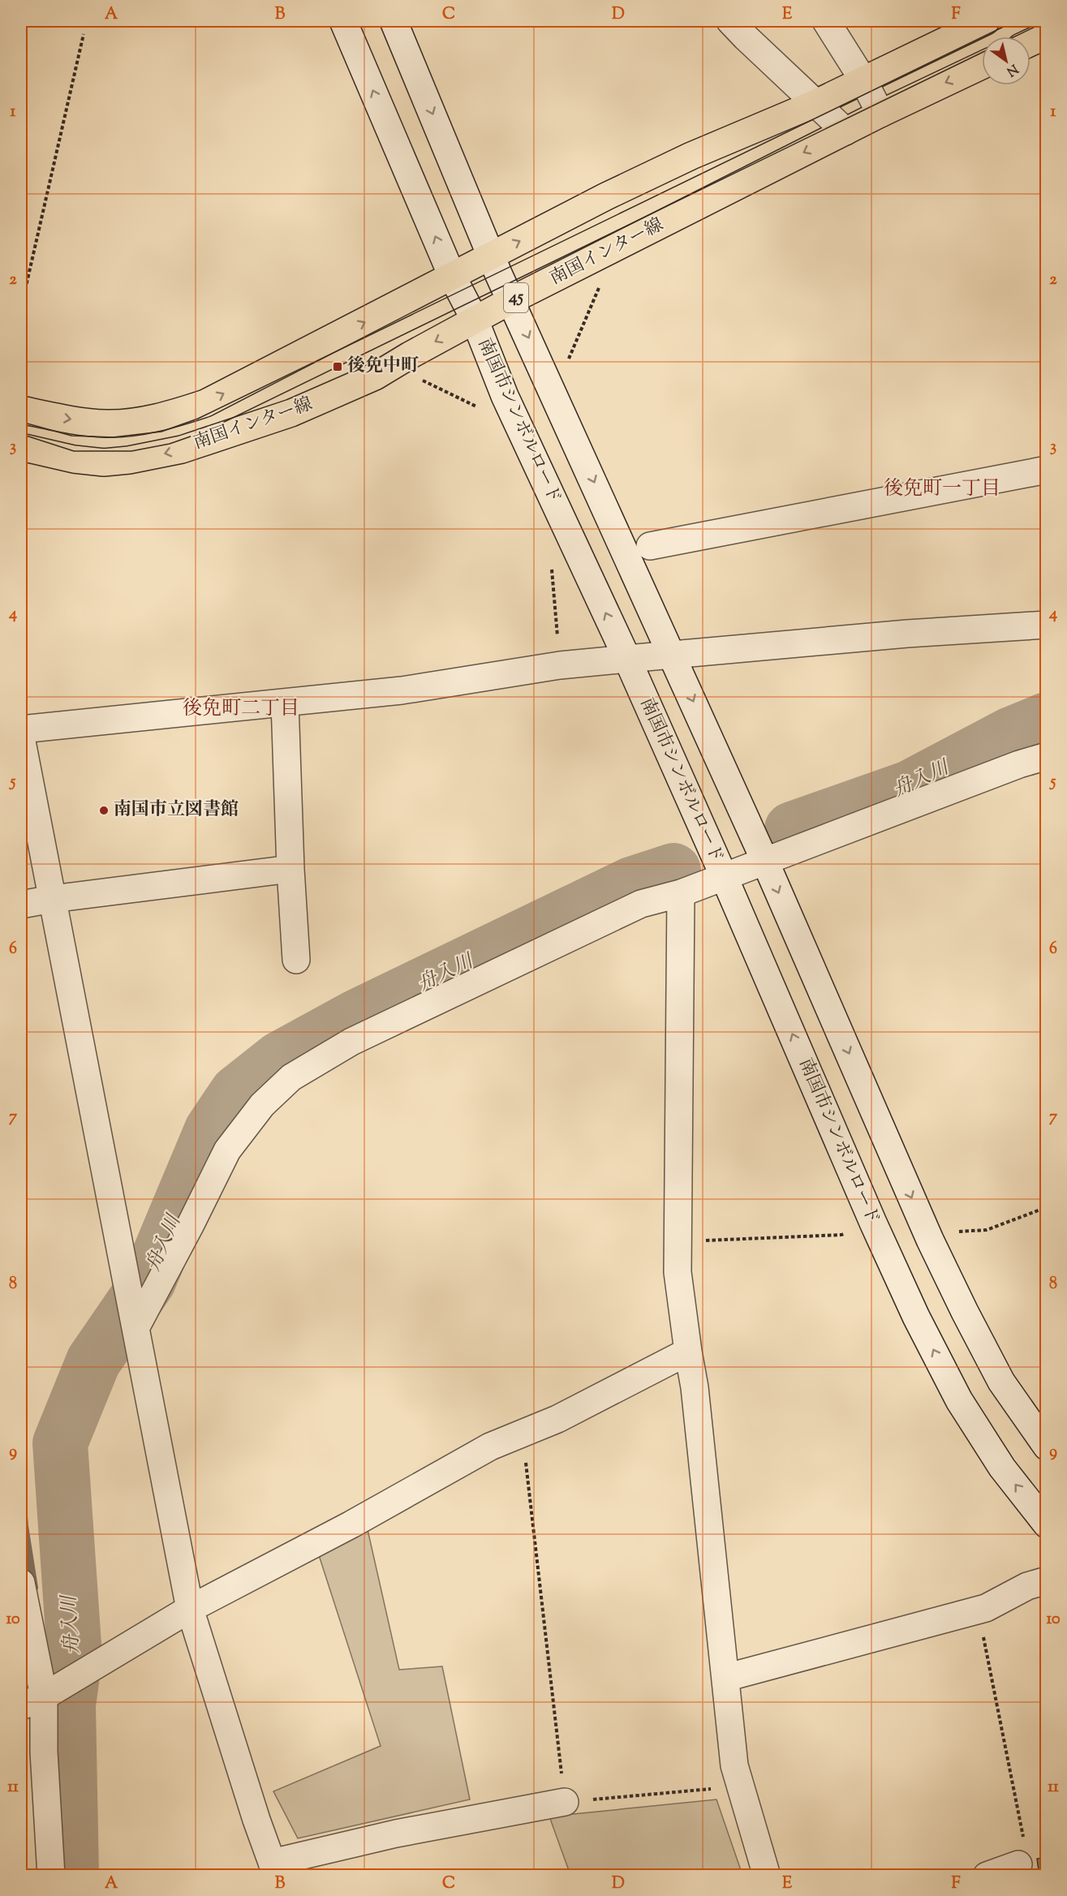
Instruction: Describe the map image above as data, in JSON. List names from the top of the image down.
{
  "streets": {
    "main road": ["南国インター線", "45"],
    "street": ["南国市シンボルロード"]
  },
  "crossings": [
    ["南国インター線", "南国市シンボルロード"]
  ],
  "districts": ["後免町一丁目", "後免町二丁目"],
  "water": ["舟入川"],
  "places": {
    "transit": ["後免中町"],
    "other": ["南国市立図書館"]
  },
  "north": "bottom right",
  "grid": {
    "columns": [
      "A",
      "B",
      "C",
      "D",
      "E",
      "F"
    ],
    "rows": [
      "1",
      "2",
      "3",
      "4",
      "5",
      "6",
      "7",
      "8",
      "9",
      "10",
      "11"
    ]
  }
}
